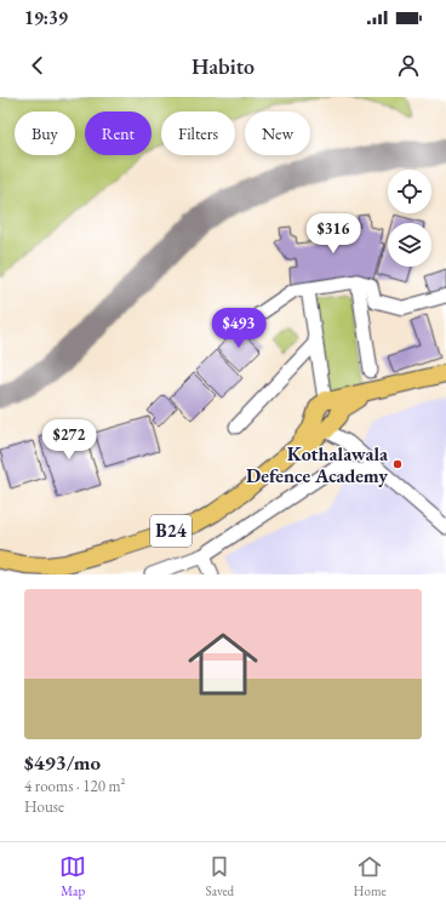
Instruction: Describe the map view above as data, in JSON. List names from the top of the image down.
{
  "streets": {
    "main road": ["B24"]
  },
  "places": ["Kothalawala Defence Academy"],
  "page": {
    "status": "19:39",
    "header": "Habito",
    "chip": [
      "Buy",
      "Rent",
      "Filters",
      "New"
    ],
    "price": ["$316", "$493", "$272"],
    "list": [
      {
        "name": "$493/mo",
        "note": "4 rooms · 120 m² · House"
      }
    ],
    "tabs": ["Map", "Saved", "Home"]
  }
}
